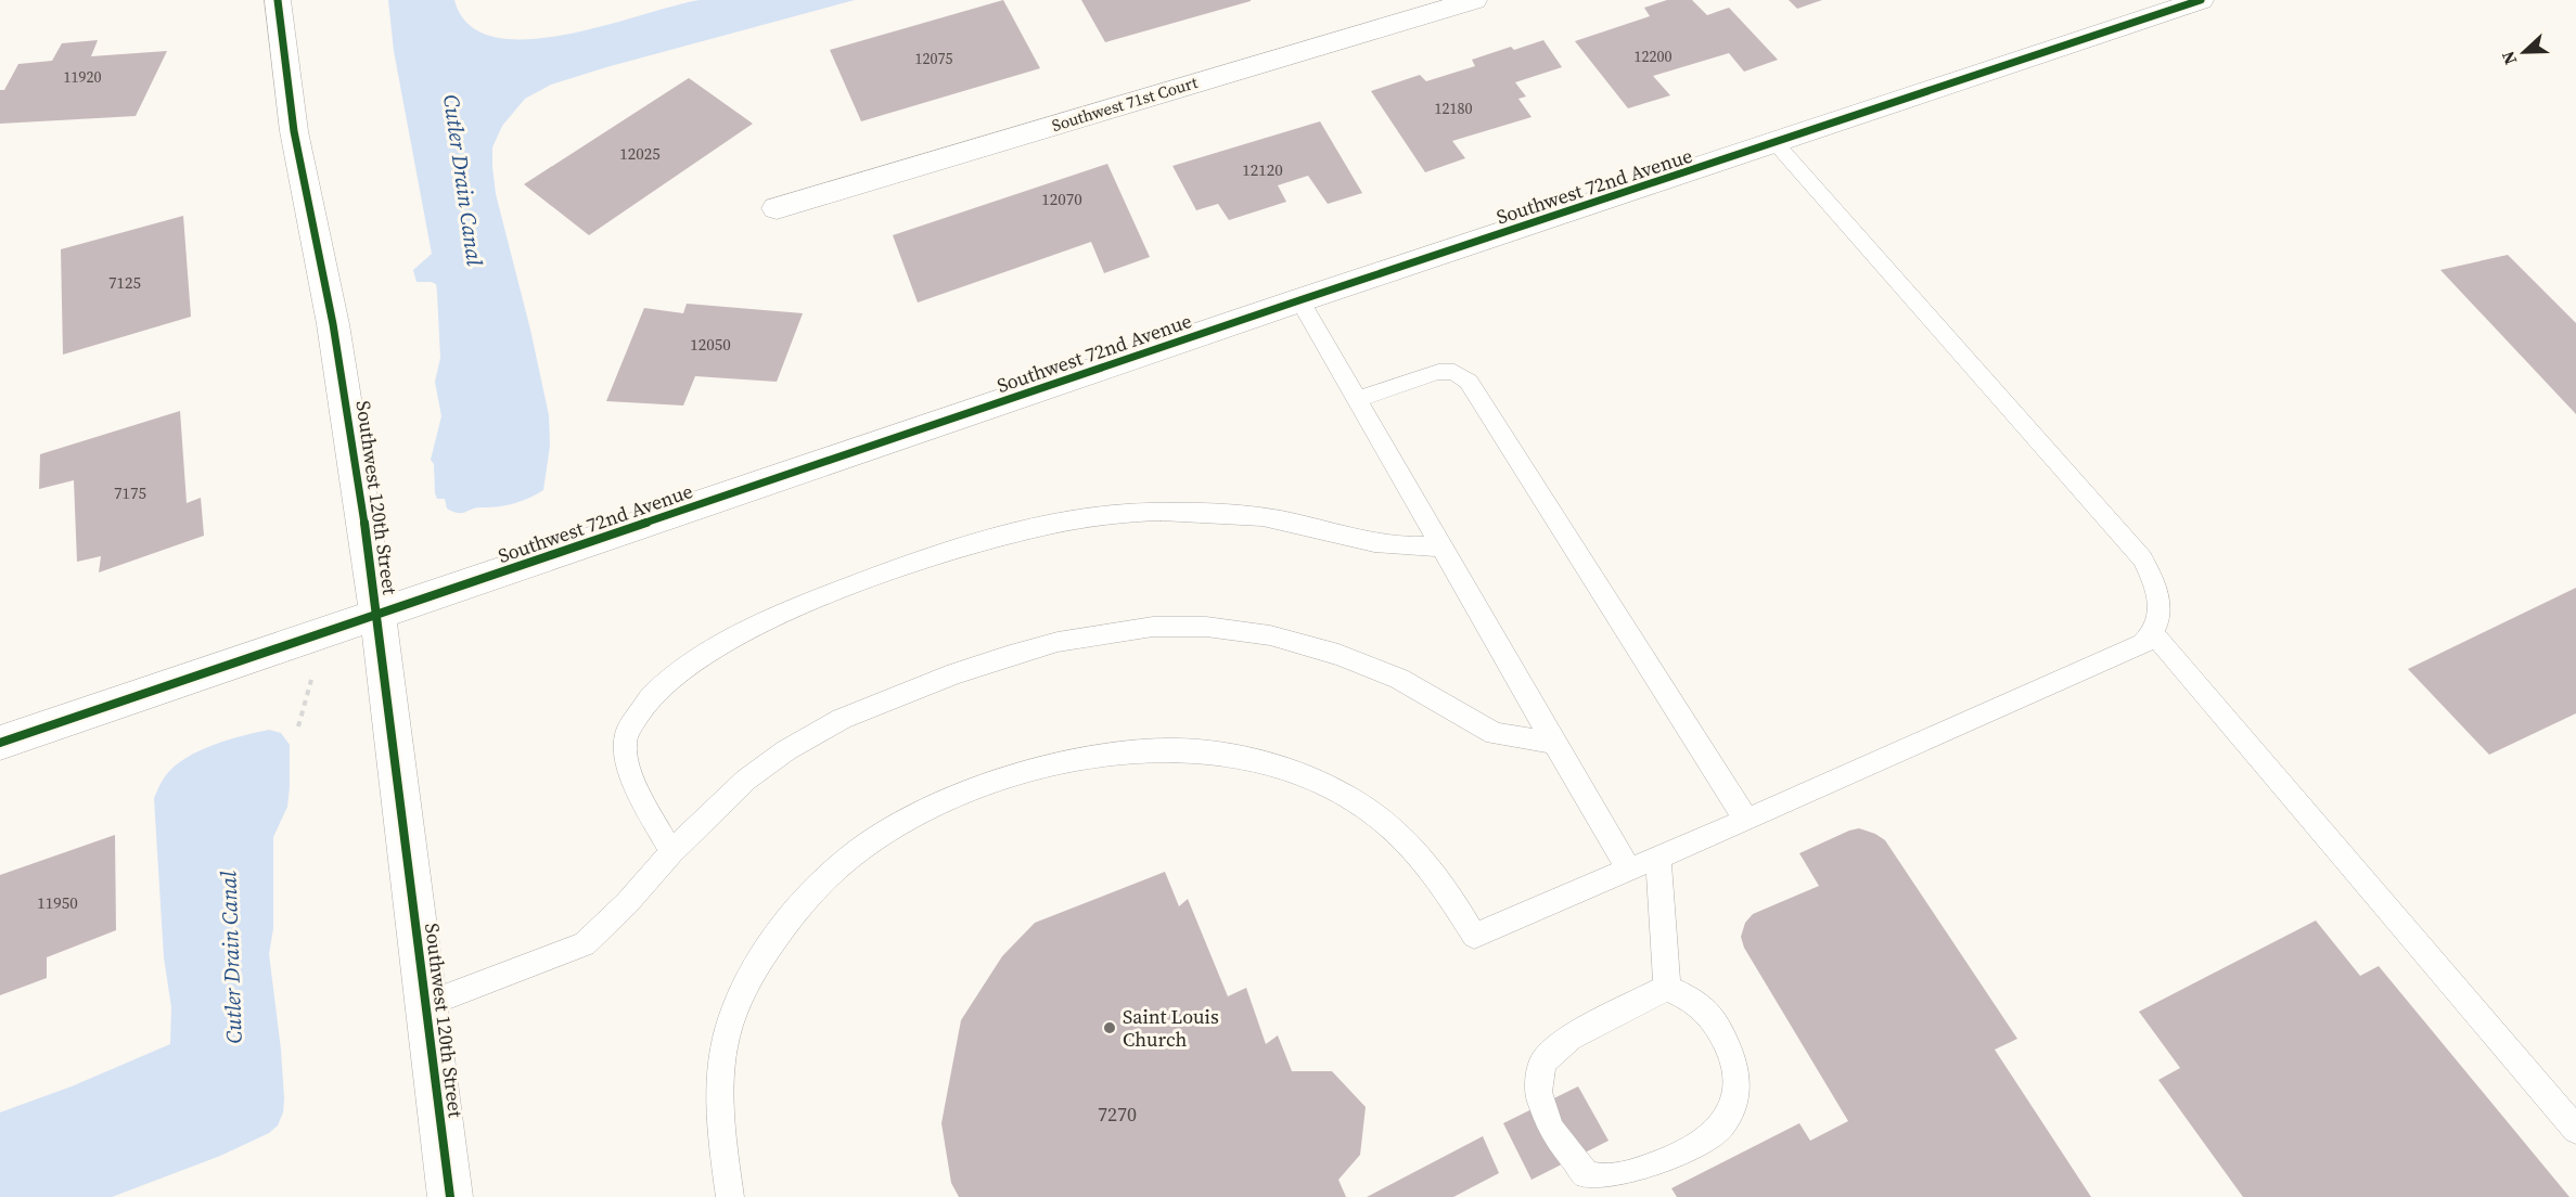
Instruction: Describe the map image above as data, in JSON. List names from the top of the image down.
{
  "streets": {
    "street": ["Southwest 71st Court", "Southwest 72nd Avenue", "Southwest 120th Street"]
  },
  "crossings": [
    ["Southwest 72nd Avenue", "Southwest 120th Street"]
  ],
  "water": ["Cutler Drain Canal"],
  "places": ["Saint Louis Church"],
  "house_numbers": [
    "12200",
    "12075",
    "11920",
    "12180",
    "12025",
    "12120",
    "12070",
    "7125",
    "12050",
    "7175",
    "11950",
    "7270"
  ],
  "north": "left"
}
